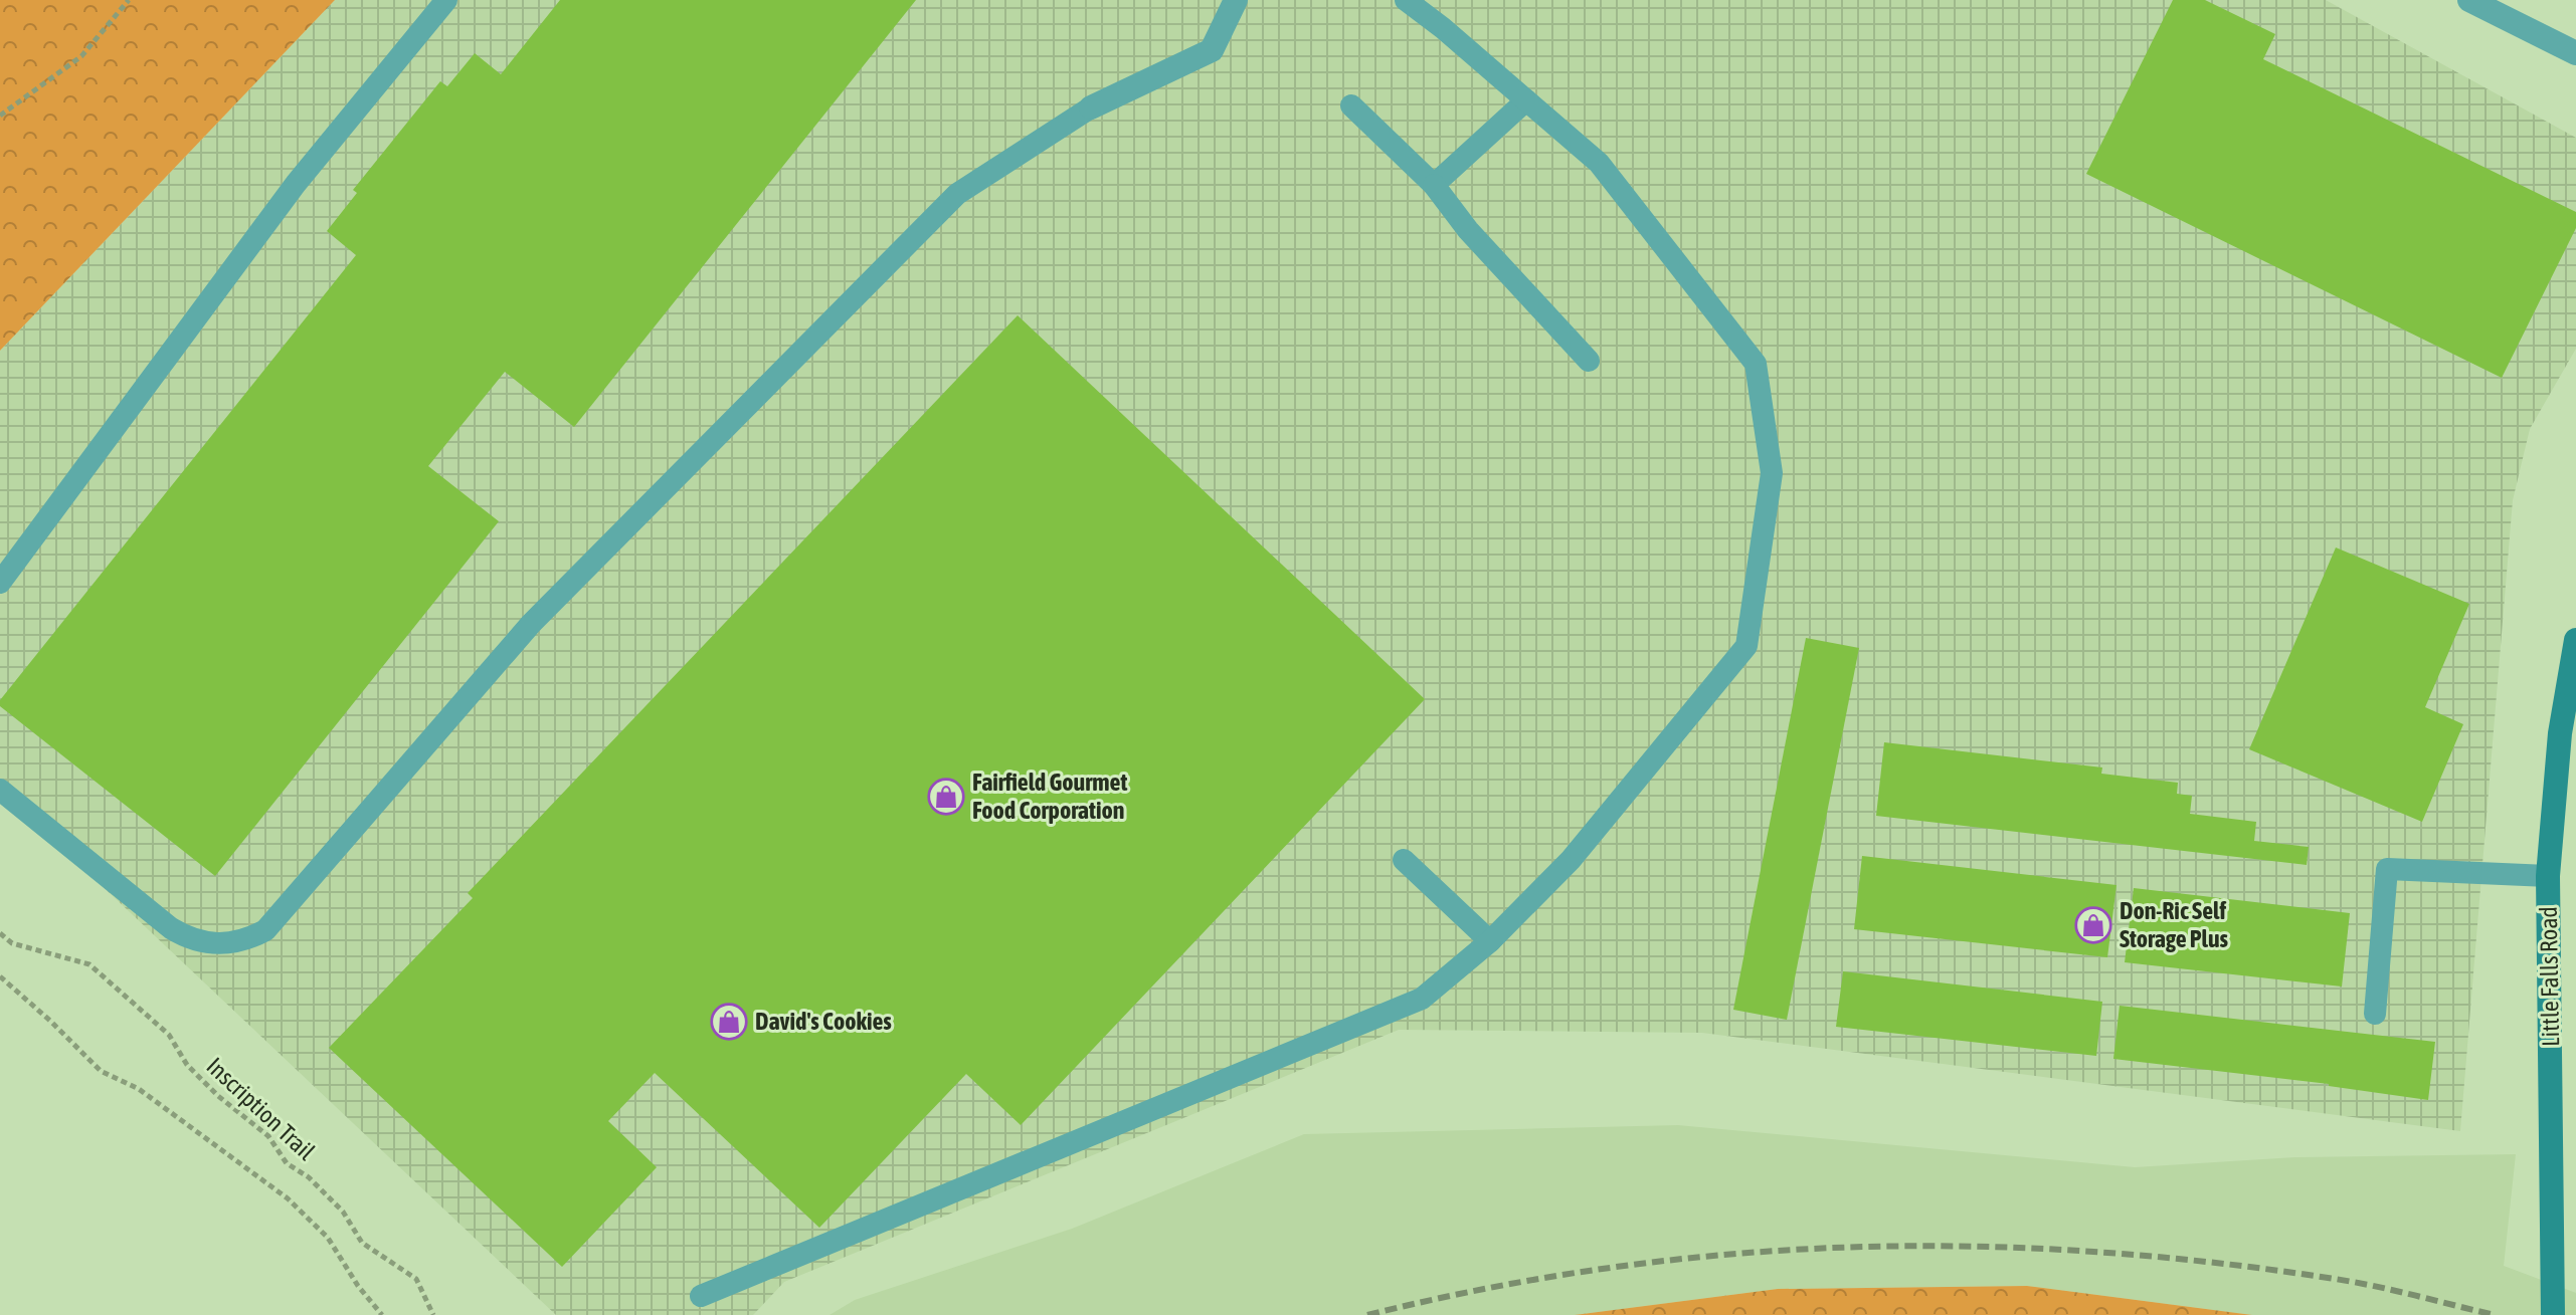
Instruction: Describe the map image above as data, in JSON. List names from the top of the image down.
{
  "streets": {
    "street": ["Little Falls Road"],
    "path": ["Inscription Trail"]
  },
  "places": {
    "shop": ["Fairfield Gourmet Food Corporation", "Don-Ric Self Storage Plus", "David's Cookies"]
  }
}
